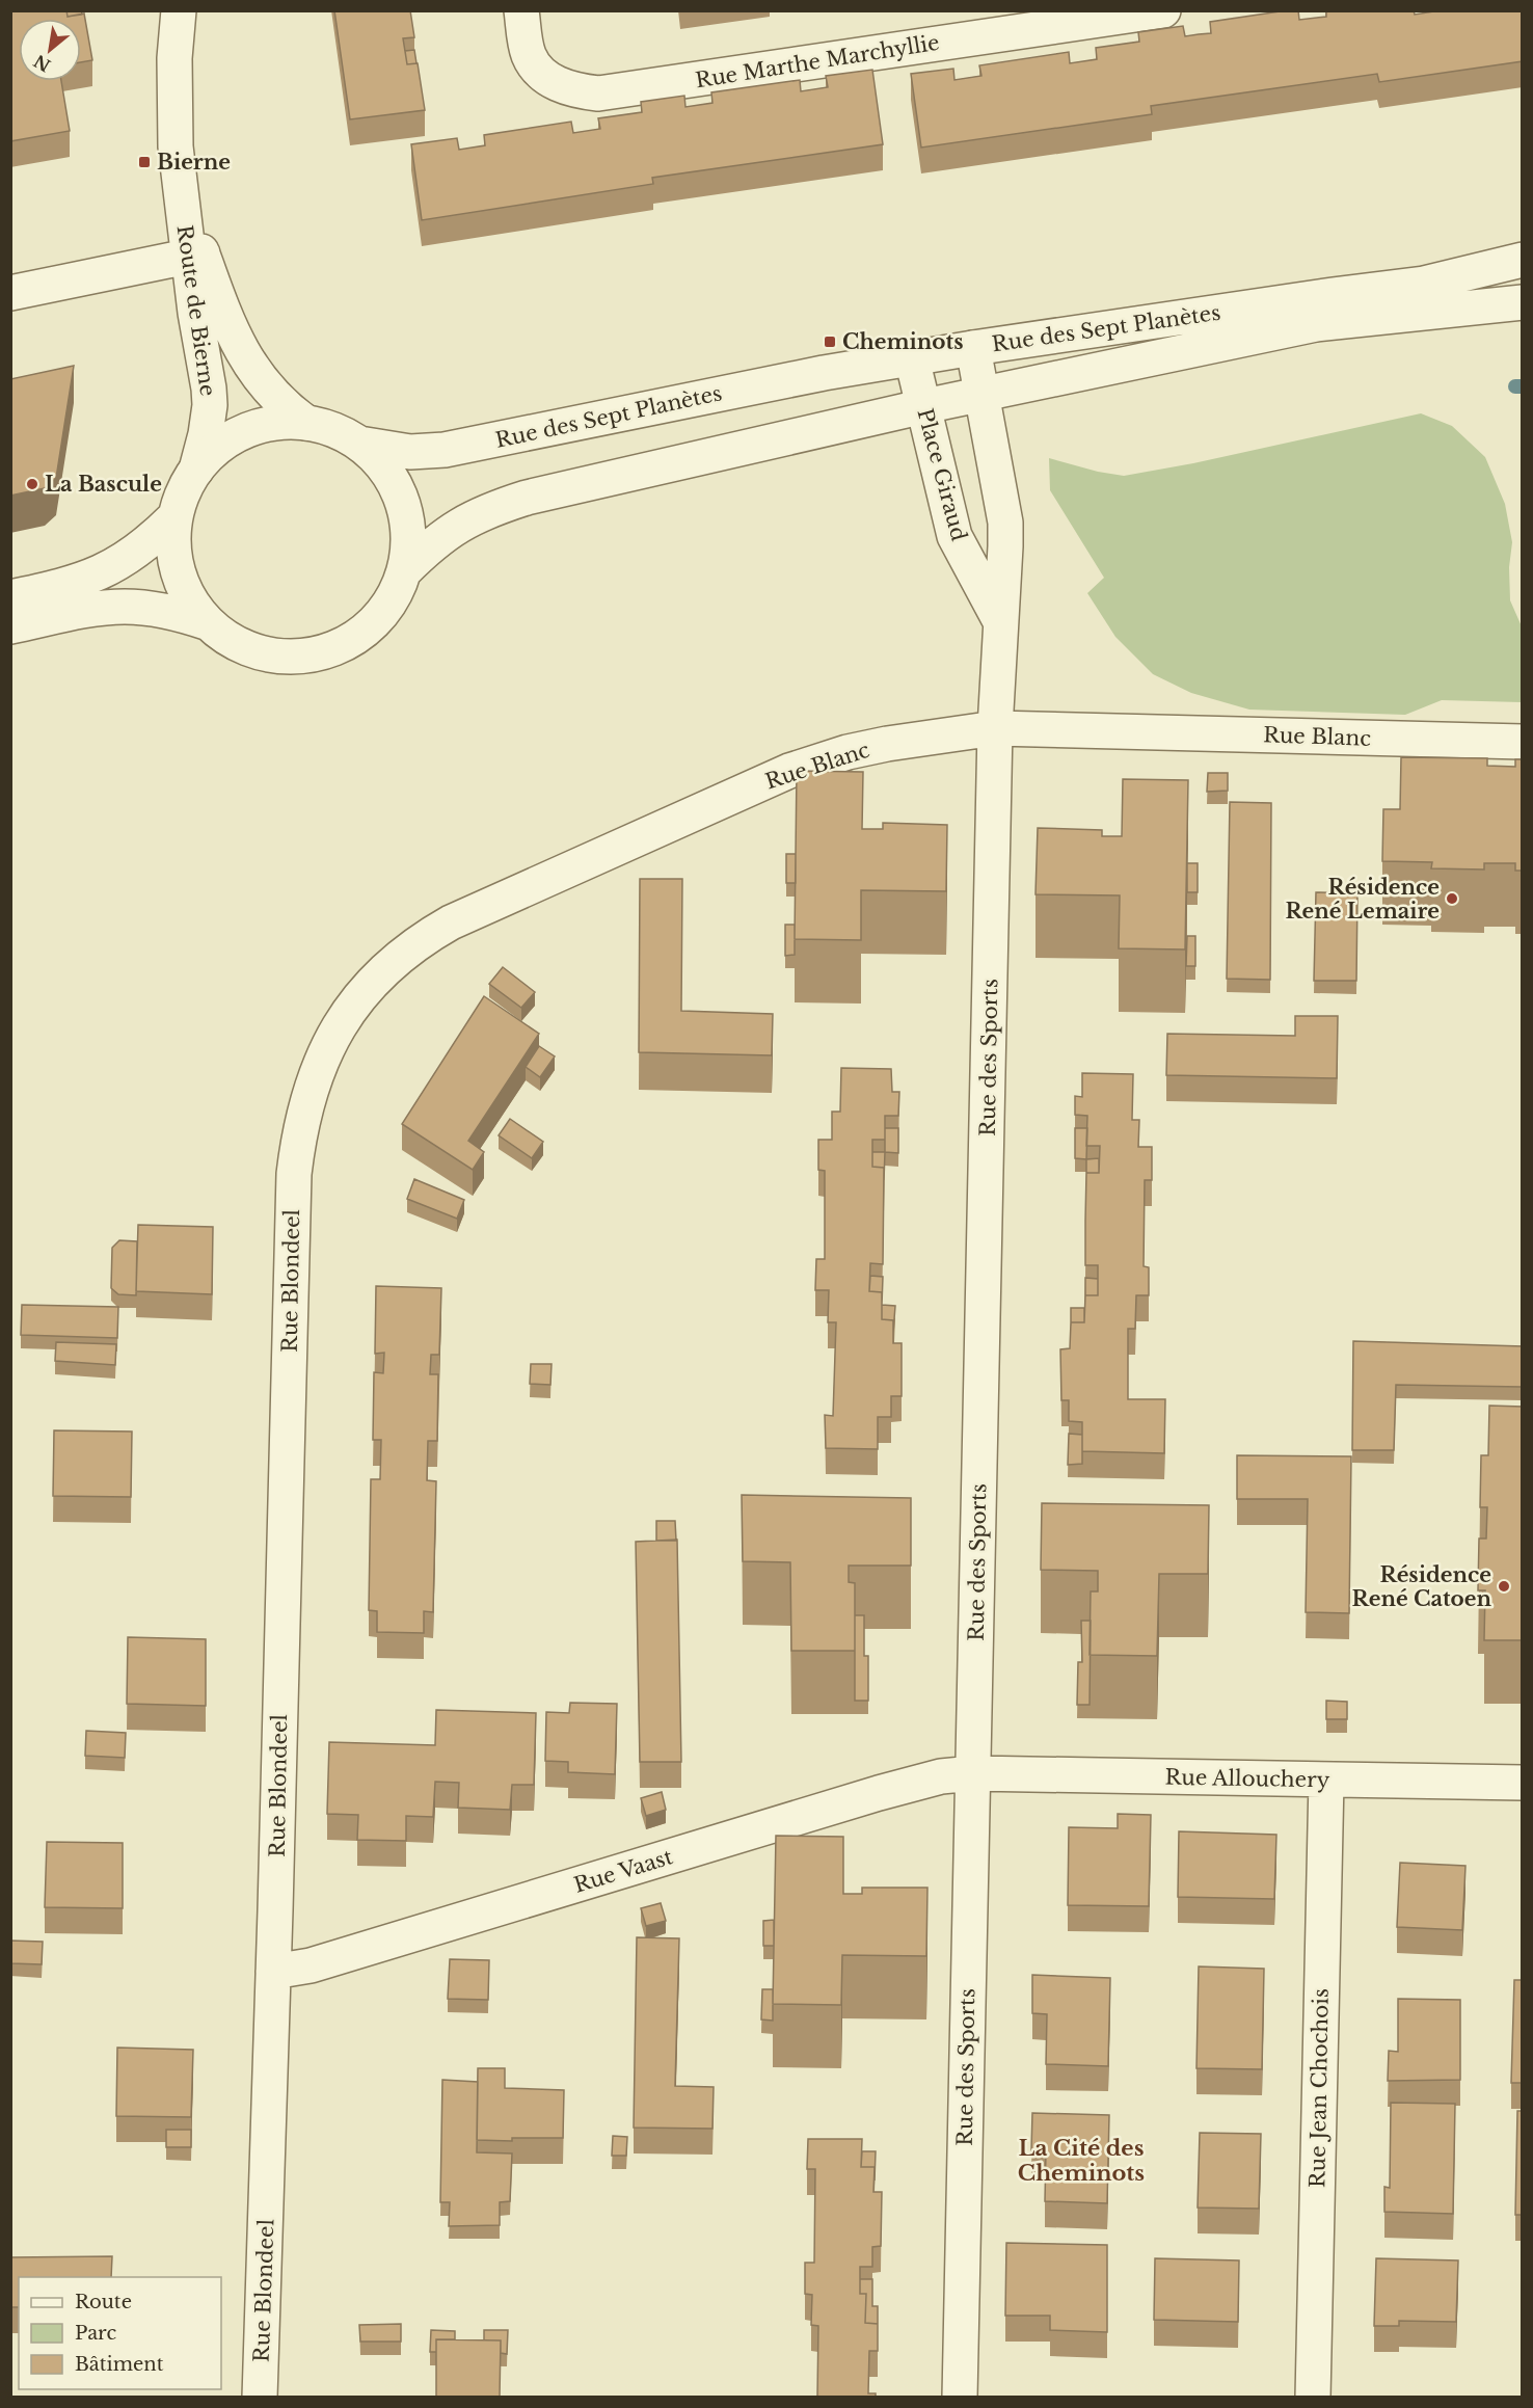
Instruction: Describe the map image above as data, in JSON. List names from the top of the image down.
{
  "streets": {
    "street": [
      "Rue Marthe Marchyllie",
      "Route de Bierne",
      "Rue des Sept Planètes",
      "Place Giraud",
      "Rue Blanc",
      "Rue des Sports",
      "Rue Blondeel",
      "Rue Allouchery",
      "Rue Vaast",
      "Rue Jean Chochois"
    ]
  },
  "crossings": [
    ["Rue des Sept Planètes", "Place Giraud"],
    ["Rue Blanc", "Rue des Sports"],
    ["Rue Blanc", "Rue Blondeel"],
    ["Rue des Sports", "Rue Allouchery"],
    ["Rue des Sports", "Rue Vaast"],
    ["Rue Blondeel", "Rue Vaast"],
    ["Rue Allouchery", "Rue Vaast"],
    ["Rue Allouchery", "Rue Jean Chochois"]
  ],
  "districts": ["La Cité des Cheminots"],
  "places": {
    "transit": ["Bierne", "Cheminots"],
    "other": ["La Bascule", "Résidence René Lemaire", "Résidence René Catoen"]
  },
  "legend": ["Route", "Parc", "Bâtiment"],
  "north": "bottom left"
}
